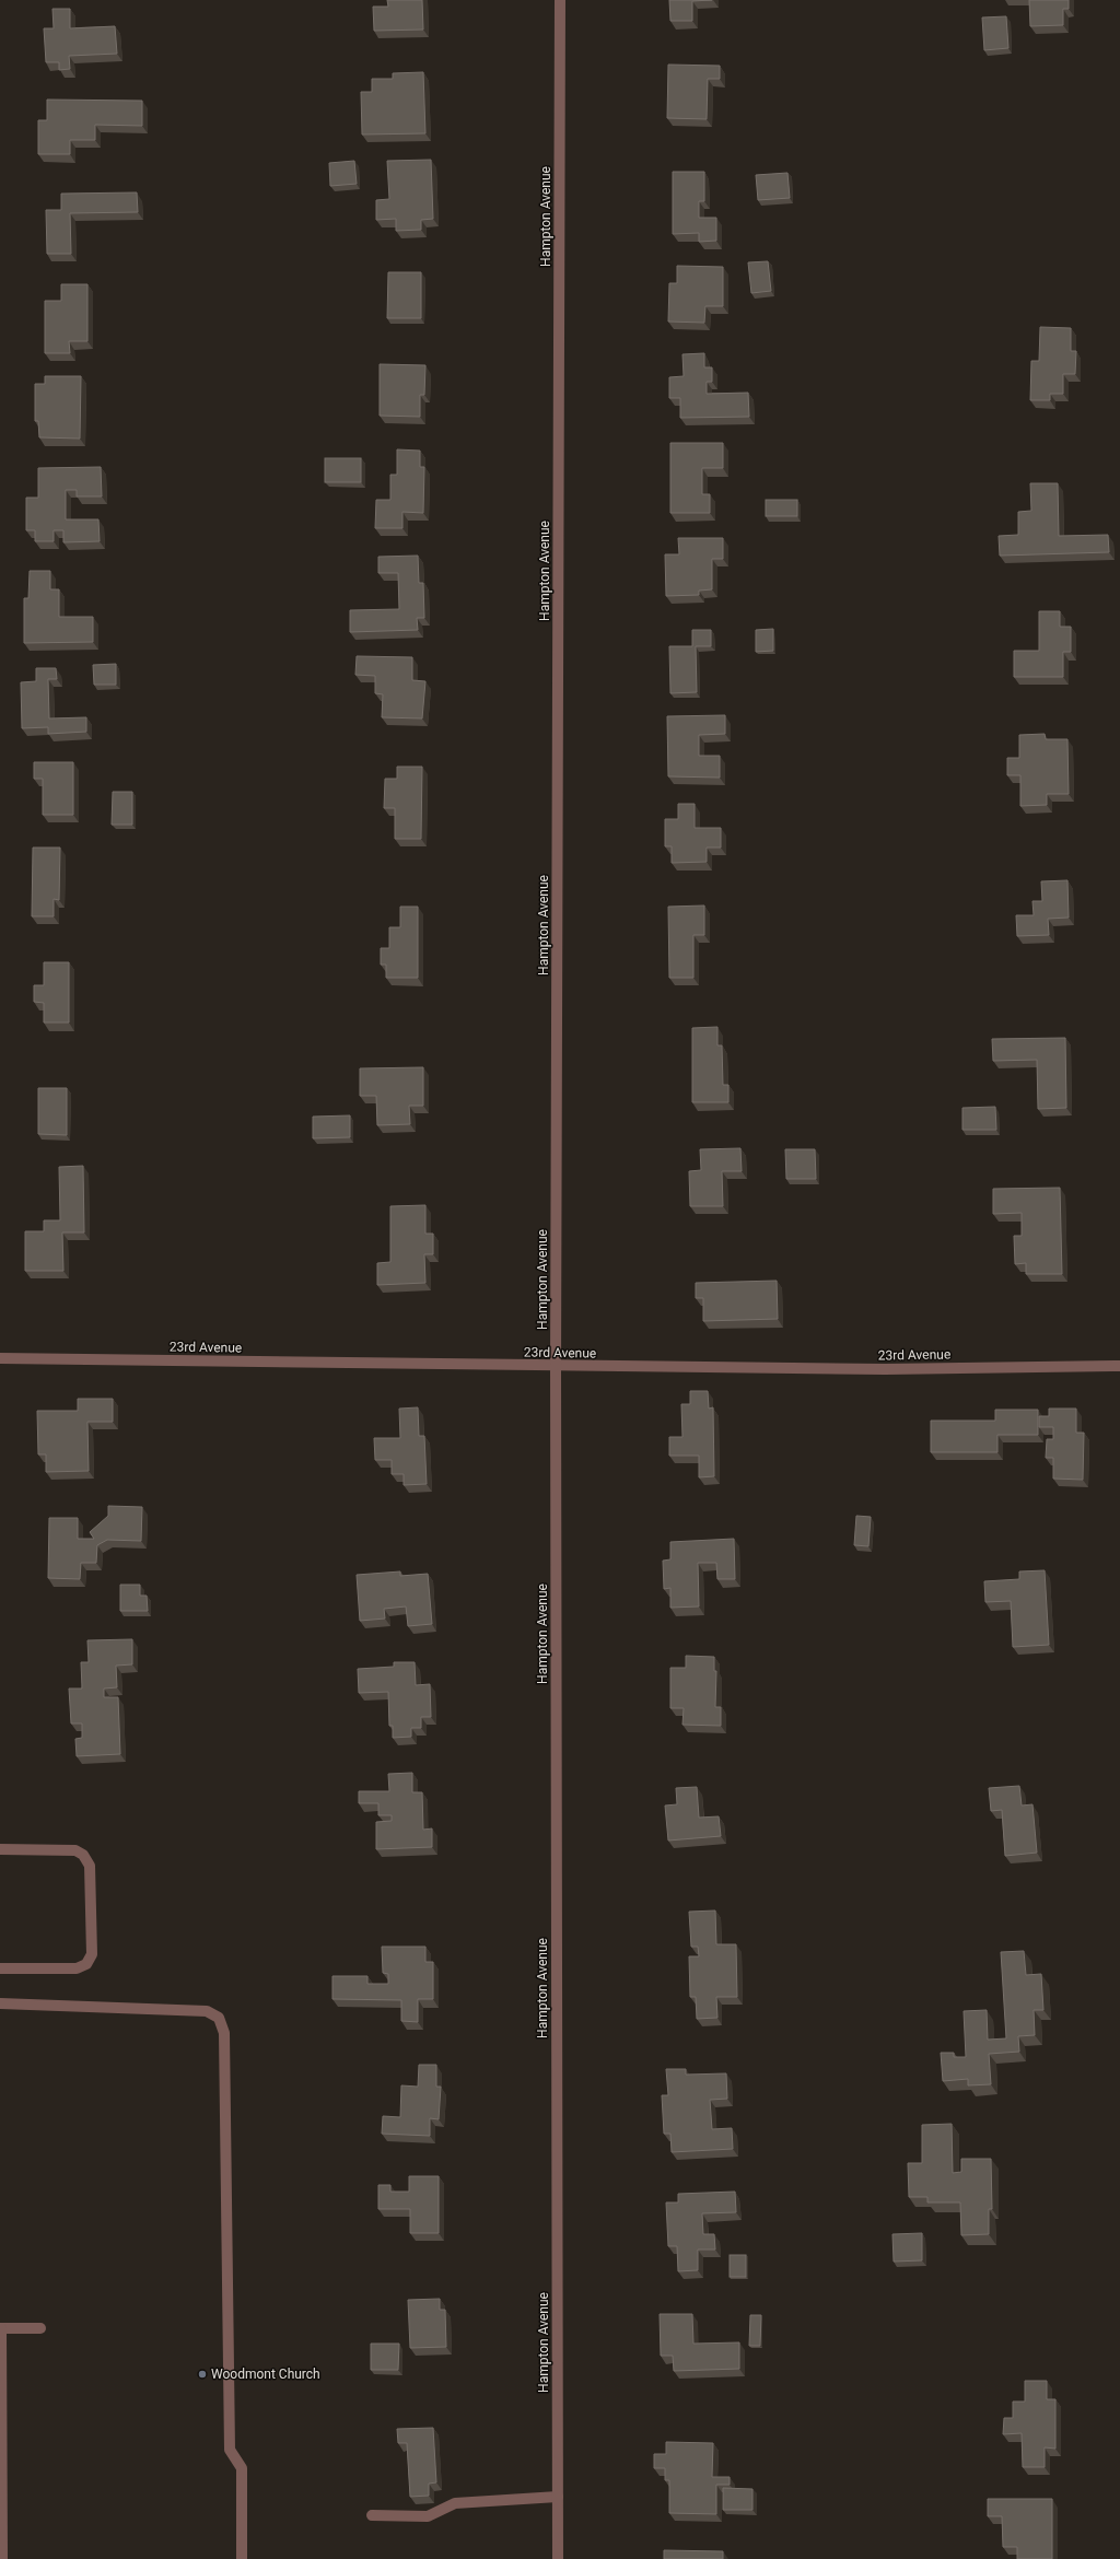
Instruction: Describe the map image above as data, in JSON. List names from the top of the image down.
{
  "streets": {
    "street": ["Hampton Avenue", "23rd Avenue"]
  },
  "crossings": [
    ["Hampton Avenue", "23rd Avenue"]
  ],
  "places": ["Woodmont Church"]
}
